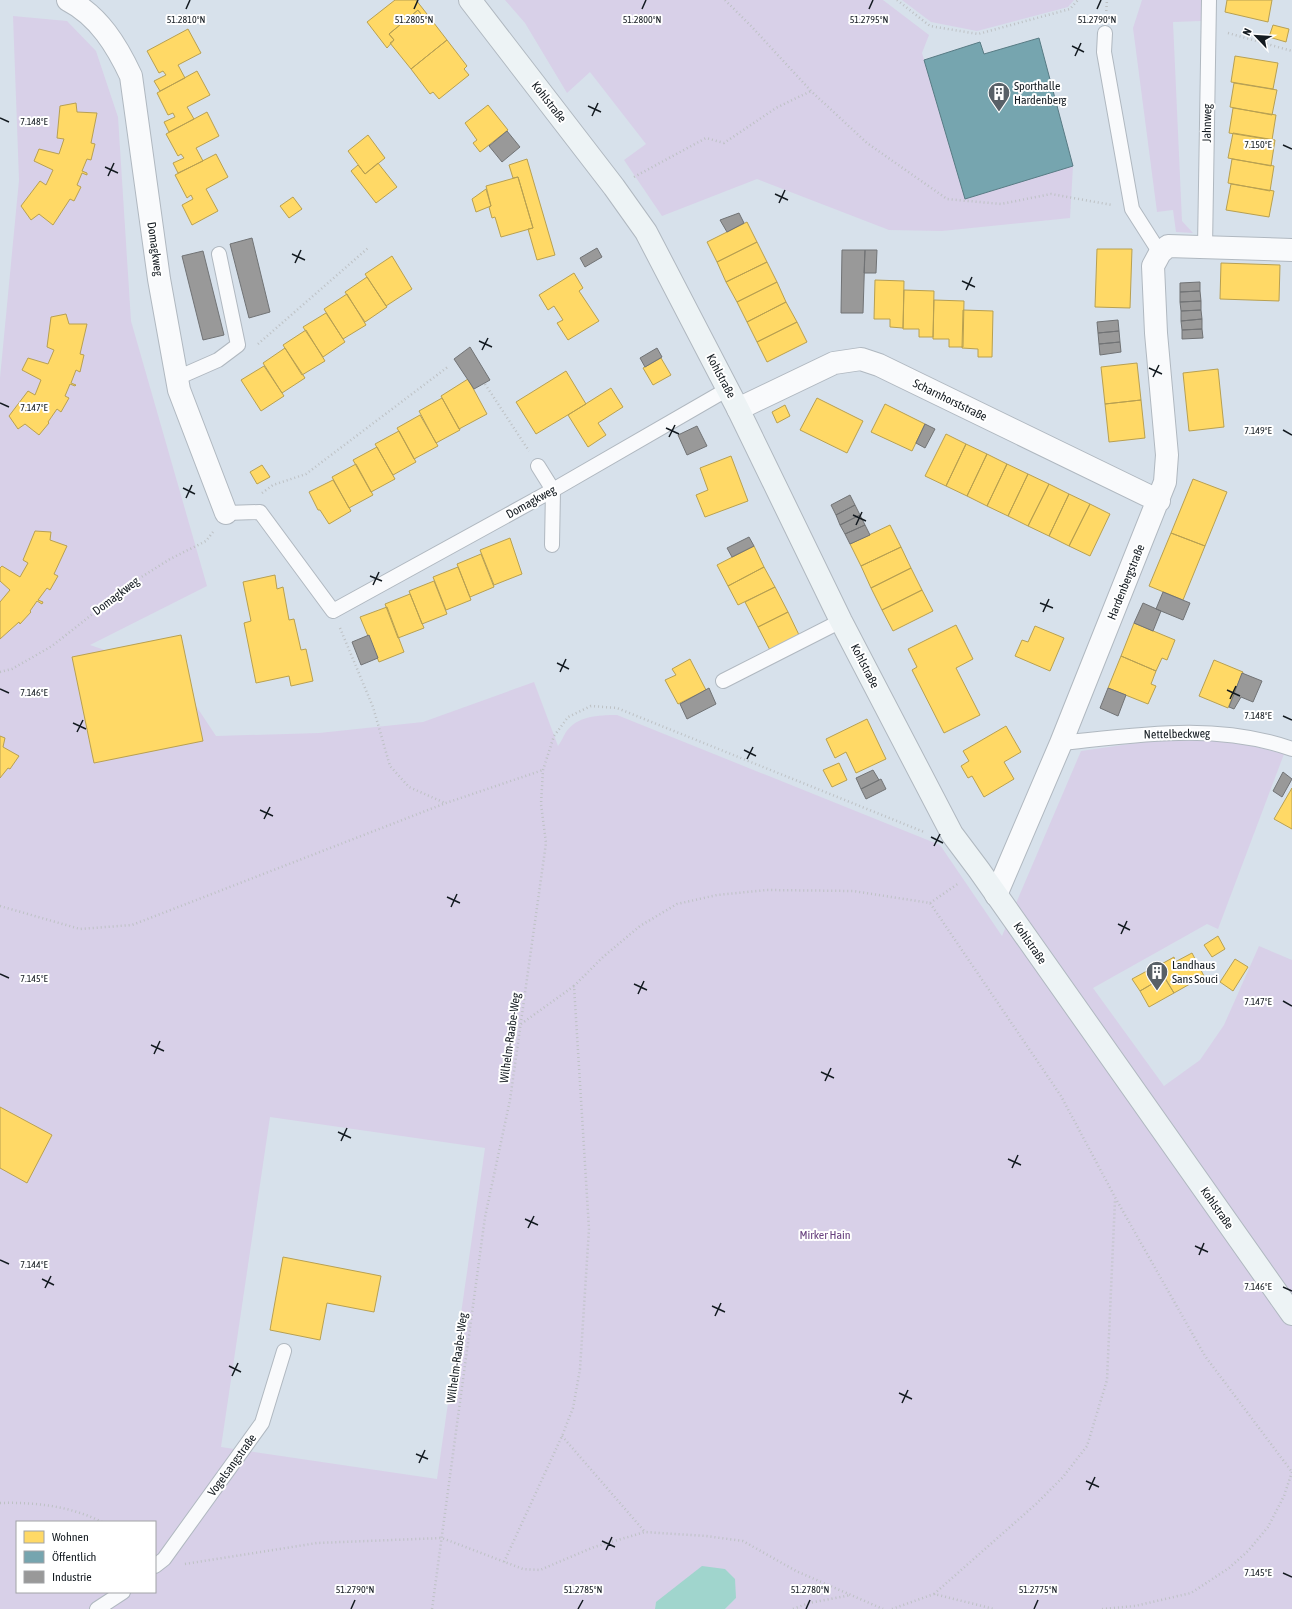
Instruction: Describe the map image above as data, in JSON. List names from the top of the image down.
{
  "streets": {
    "street": [
      "Kohlstraße",
      "Domagkweg",
      "Scharnhorststraße",
      "Hardenbergstraße"
    ],
    "lane": ["Jahnweg", "Nettelbeckweg", "Vogelsangstraße"],
    "path": ["Wilhelm-Raabe-Weg"]
  },
  "crossings": [
    ["Kohlstraße", "Domagkweg"],
    ["Kohlstraße", "Scharnhorststraße"],
    ["Kohlstraße", "Hardenbergstraße"],
    ["Kohlstraße", "Wilhelm-Raabe-Weg"],
    ["Scharnhorststraße", "Hardenbergstraße"],
    ["Hardenbergstraße", "Nettelbeckweg"]
  ],
  "parks": ["Mirker Hain"],
  "places": {
    "building": ["Sporthalle Hardenberg", "Landhaus Sans Souci"]
  },
  "legend": ["Wohnen", "Öffentlich", "Industrie"],
  "north": "top left",
  "coordinates": [
    "51.2810°N",
    "51.2805°N",
    "51.2800°N",
    "51.2795°N",
    "51.2790°N",
    "7.148°E",
    "7.150°E",
    "7.147°E",
    "7.149°E",
    "7.146°E",
    "7.145°E",
    "7.144°E",
    "51.2785°N",
    "51.2780°N",
    "51.2775°N"
  ]
}
